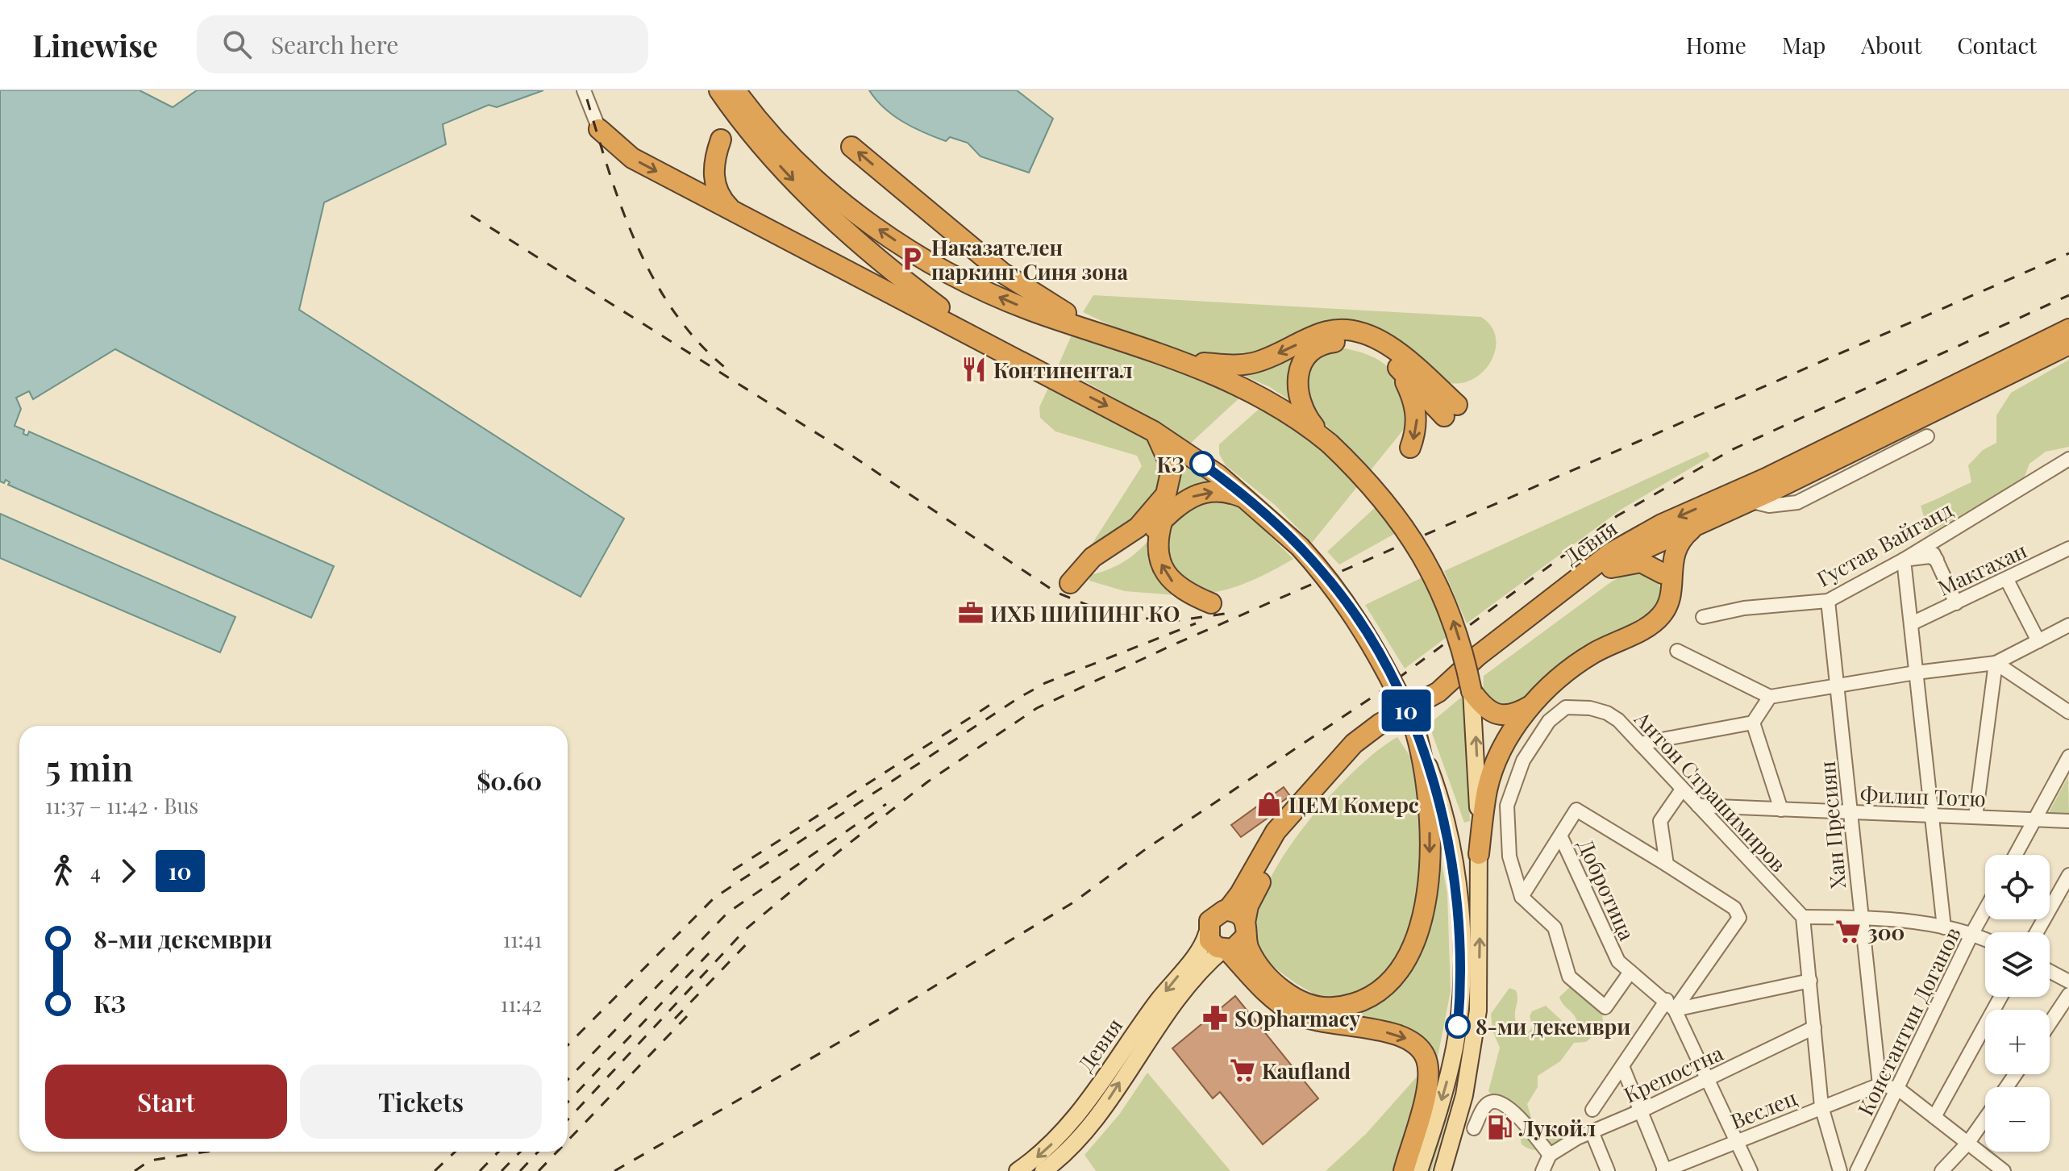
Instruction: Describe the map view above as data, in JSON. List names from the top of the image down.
{
  "streets": {
    "highway": ["Девня"],
    "street": [
      "Густав Вайганд",
      "Макгахан",
      "Антон Страшимиров",
      "Филип Тотю",
      "Хан Пресиян",
      "Добротица",
      "Константин Доганов",
      "Крепостна",
      "Веслец"
    ]
  },
  "crossings": [
    ["Густав Вайганд", "Хан Пресиян"],
    ["Антон Страшимиров", "Филип Тотю"],
    ["Филип Тотю", "Хан Пресиян"],
    ["Хан Пресиян", "Веслец"],
    ["Добротица", "Крепостна"],
    ["Добротица", "Веслец"]
  ],
  "places": {
    "parking": ["Наказателен паркинг Синя зона"],
    "restaurant": ["Континентал"],
    "other": ["КЗ", "8-ми декември"],
    "office": ["ИХБ ШИПИНГ КО"],
    "shop": ["ЦЕМ Комерс"],
    "supermarket": ["300", "Kaufland"],
    "pharmacy": ["SOpharmacy"],
    "fuel station": ["Лукойл"]
  },
  "lines": ["bus line 10"],
  "page": {
    "header": "Linewise",
    "search": "Search here",
    "nav": [
      "Home",
      "Map",
      "About",
      "Contact"
    ],
    "on_map": "10",
    "heading": ["5 min", "11:37 – 11:42 · Bus", "$0.60"],
    "legs": ["4", "10"],
    "map_buttons": ["+", "−"],
    "list": [
      {
        "name": "8-ми декември",
        "value": "11:41"
      },
      {
        "name": "КЗ",
        "value": "11:42"
      }
    ],
    "buttons": ["Start", "Tickets"]
  }
}
